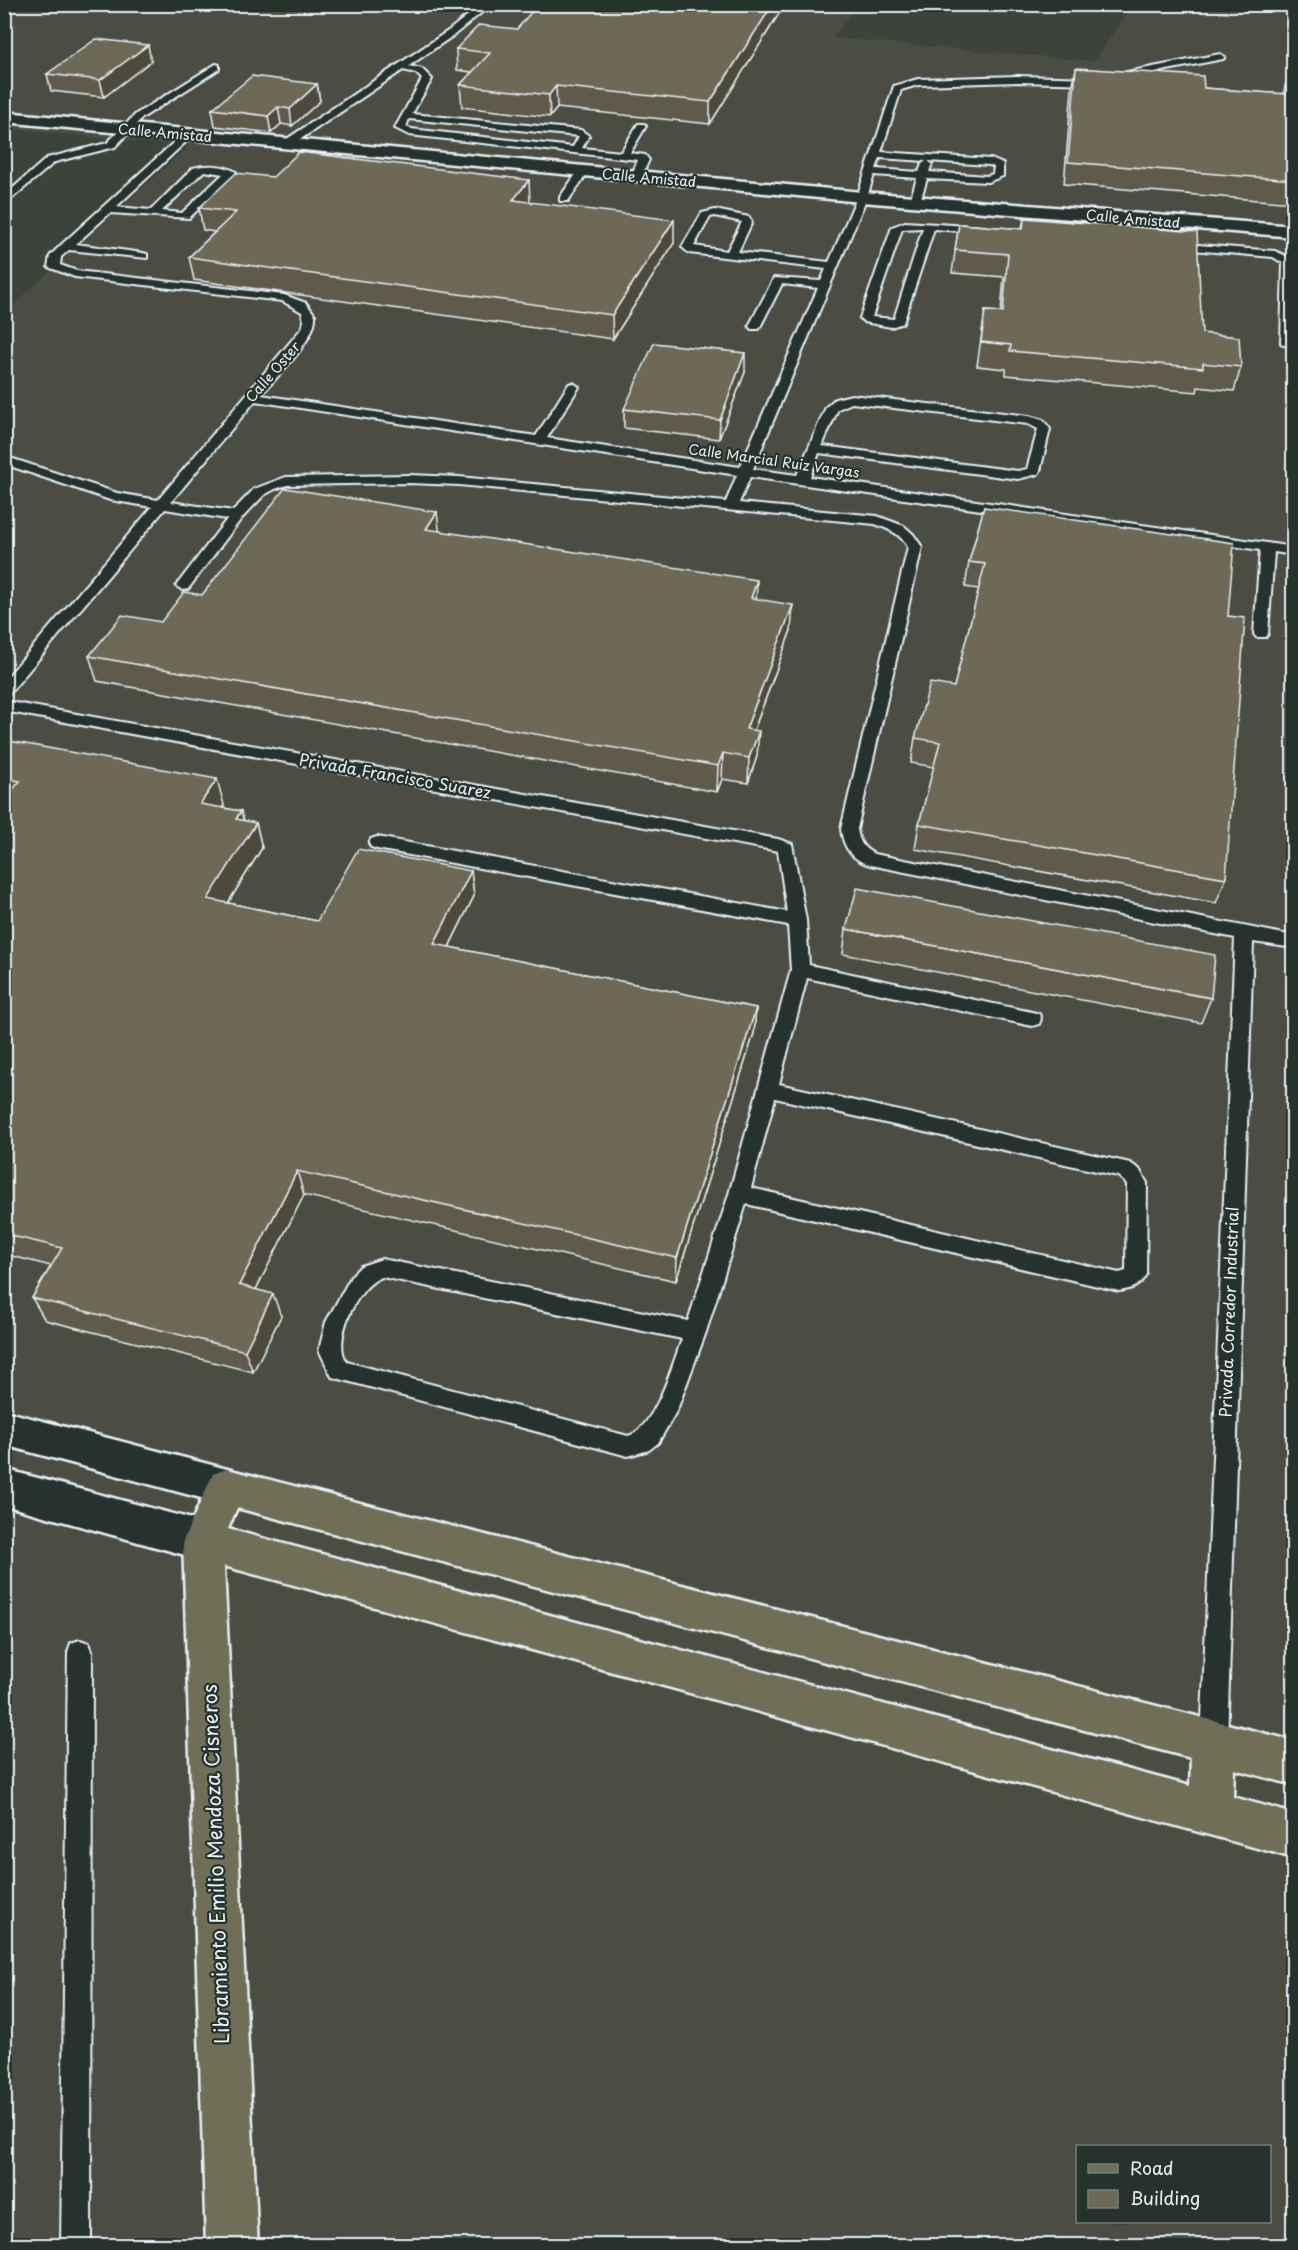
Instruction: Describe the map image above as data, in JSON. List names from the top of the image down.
{
  "streets": {
    "main road": ["Libramiento Emilio Mendoza Cisneros"],
    "street": ["Calle Amistad"],
    "lane": [
      "Calle Oster",
      "Calle Marcial Ruiz Vargas",
      "Privada Francisco Suarez",
      "Privada Corredor Industrial"
    ]
  },
  "crossings": [
    ["Calle Amistad", "Calle Oster"],
    ["Calle Oster", "Calle Marcial Ruiz Vargas"]
  ],
  "legend": ["Road", "Building"]
}
